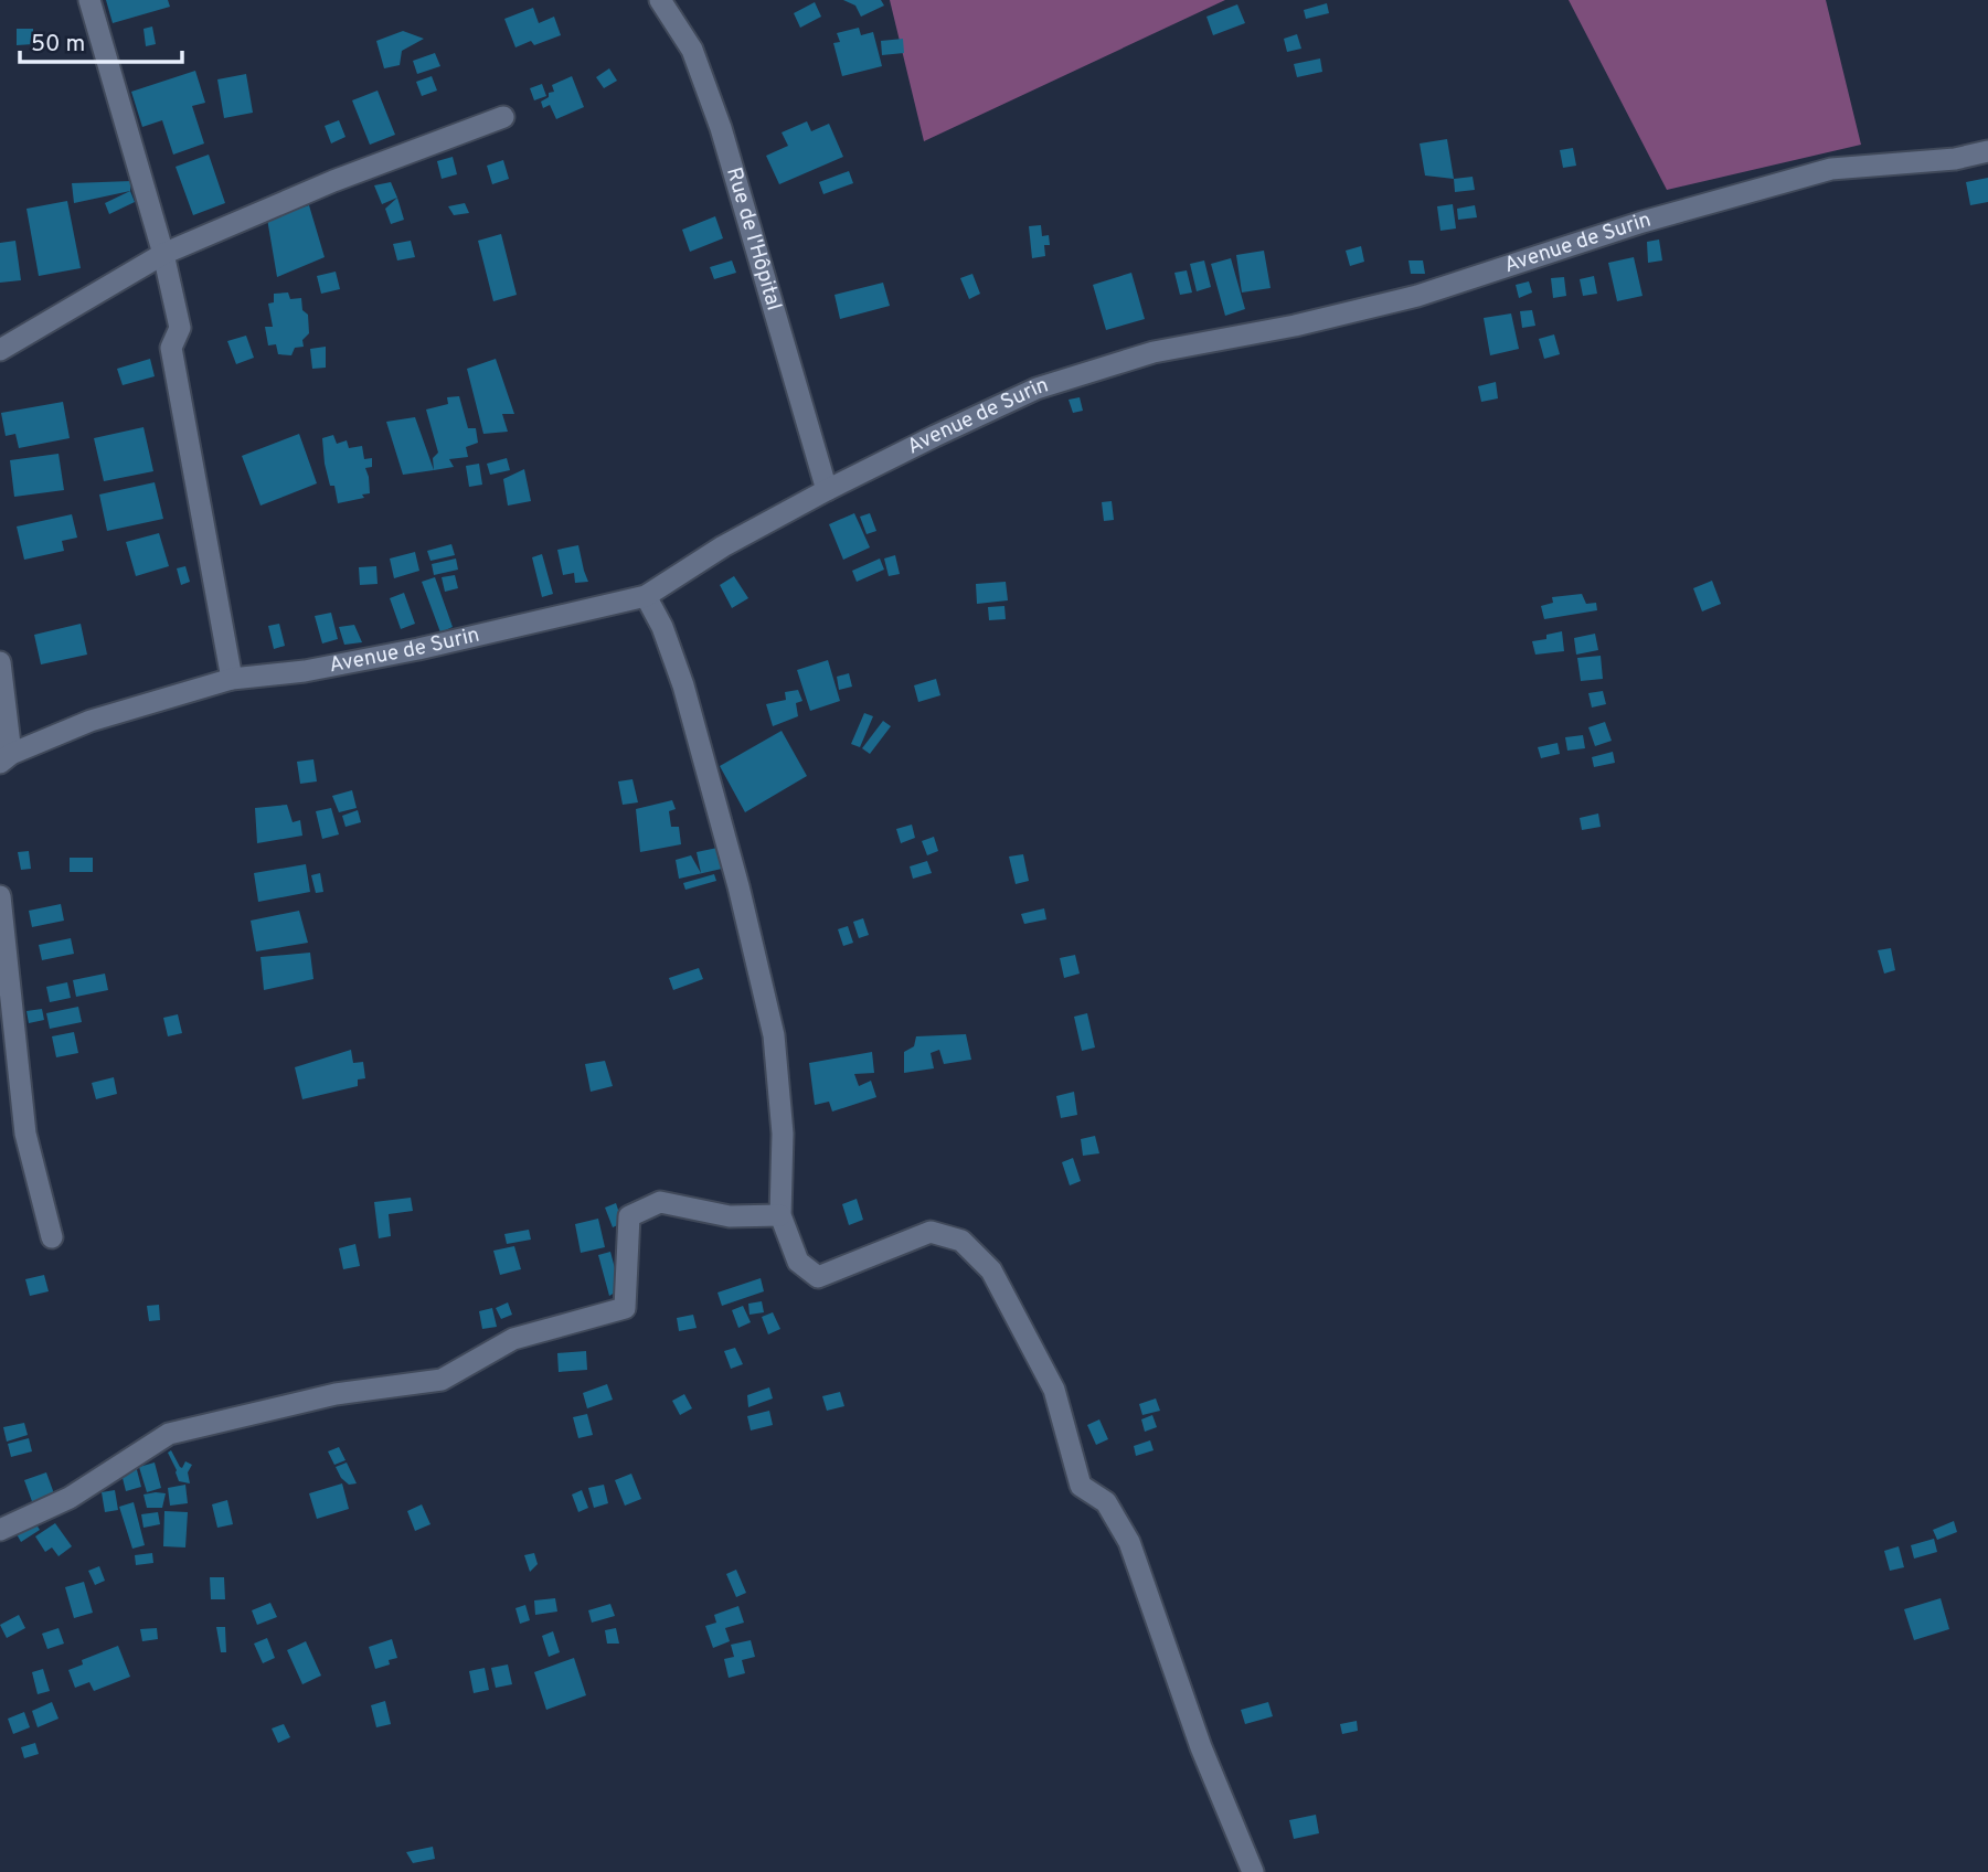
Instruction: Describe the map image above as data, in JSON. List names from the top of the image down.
{
  "streets": {
    "street": ["Rue de l'Hôpital", "Avenue de Surin"]
  },
  "crossings": [
    ["Rue de l'Hôpital", "Avenue de Surin"]
  ],
  "scale_bar": "50 m"
}
